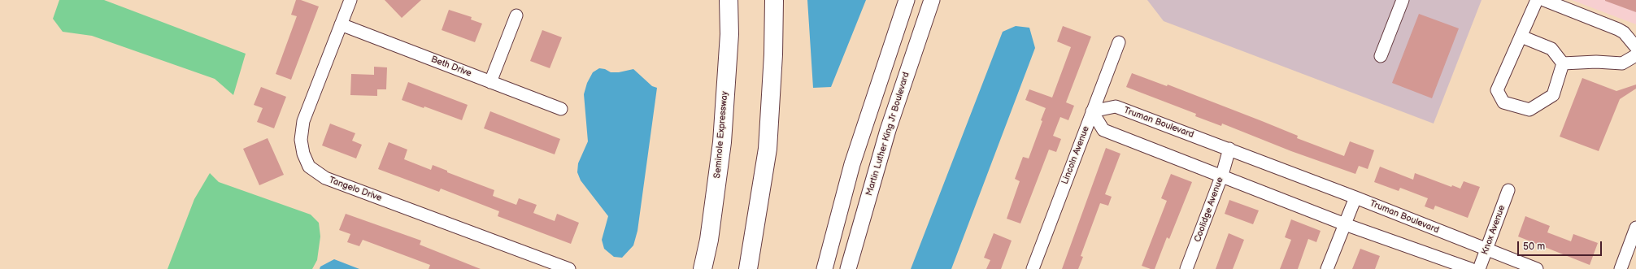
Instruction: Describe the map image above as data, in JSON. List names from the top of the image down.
{
  "streets": {
    "highway": ["Seminole Expressway"],
    "main road": ["Martin Luther King Jr Boulevard"],
    "street": [
      "Beth Drive",
      "Truman Boulevard",
      "Lincoln Avenue",
      "Tangelo Drive",
      "Coolidge Avenue",
      "Knox Avenue"
    ]
  },
  "crossings": [
    ["Beth Drive", "Tangelo Drive"],
    ["Truman Boulevard", "Lincoln Avenue"],
    ["Truman Boulevard", "Coolidge Avenue"],
    ["Truman Boulevard", "Knox Avenue"]
  ],
  "scale_bar": "50 m"
}
